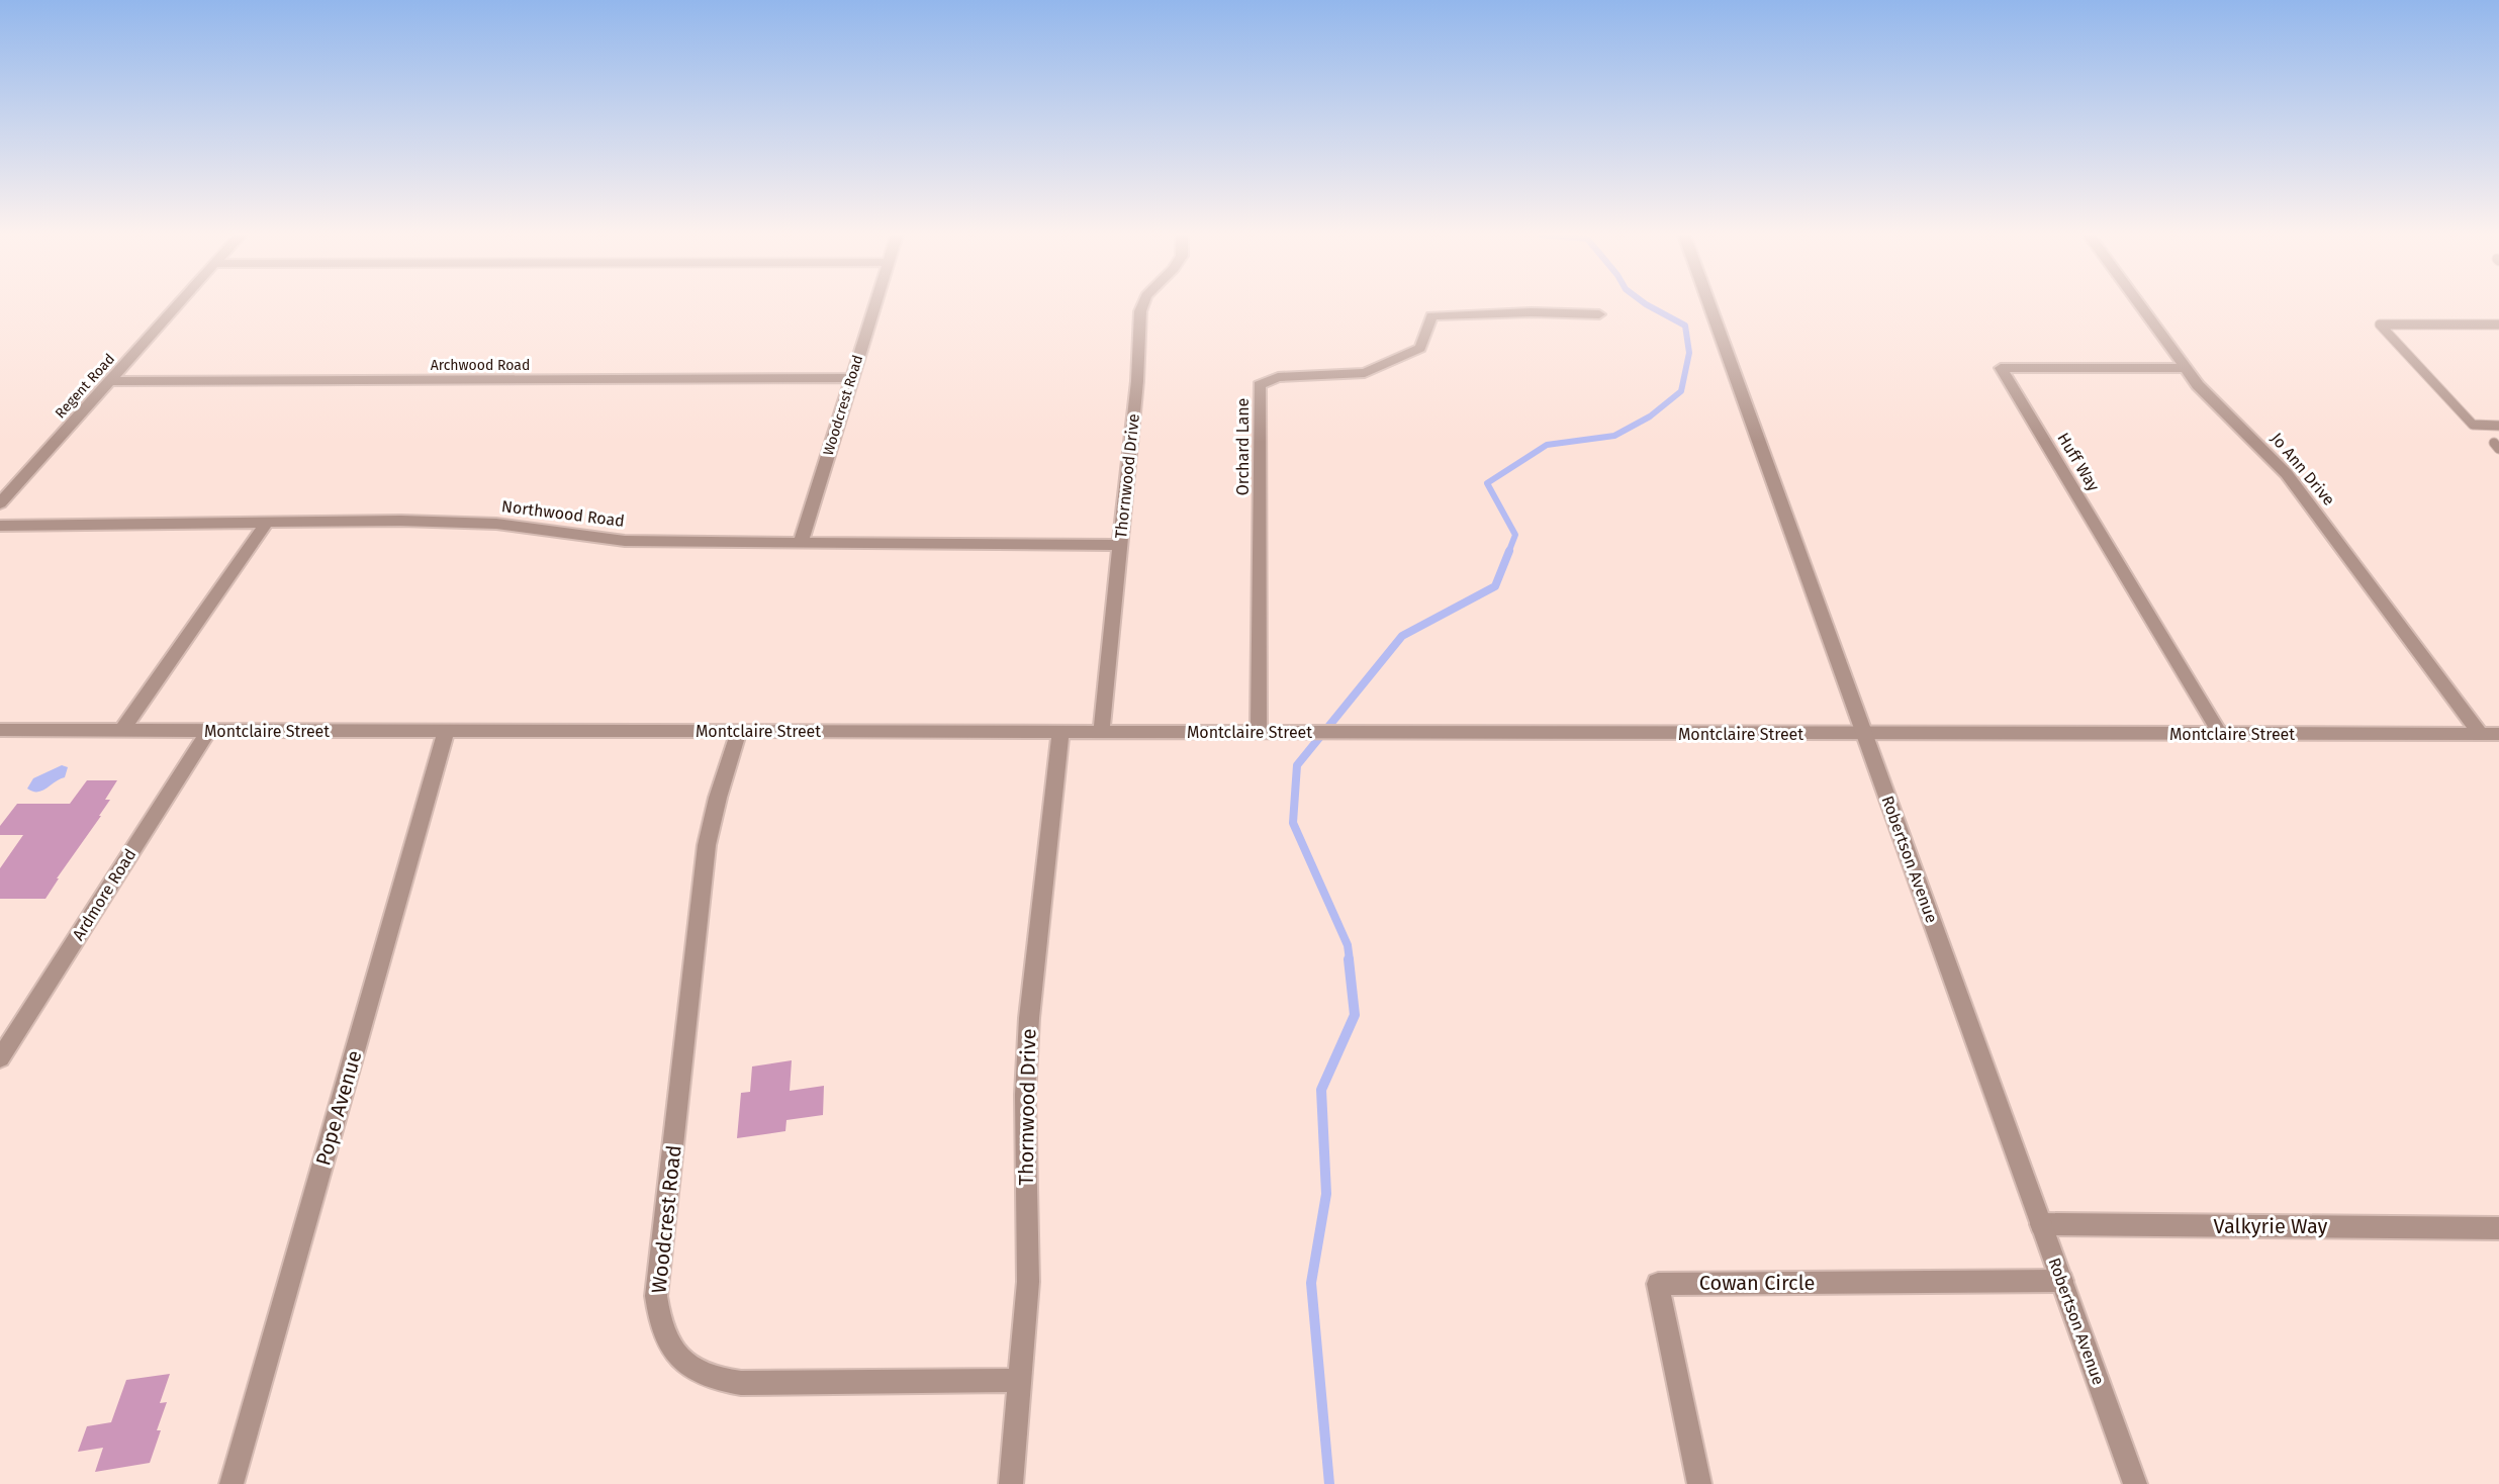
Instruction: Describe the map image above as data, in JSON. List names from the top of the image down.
{
  "streets": {
    "street": [
      "Archwood Road",
      "Regent Road",
      "Woodcrest Road",
      "Orchard Lane",
      "Huff Way",
      "Jo Ann Drive",
      "Thornwood Drive",
      "Northwood Road",
      "Montclaire Street",
      "Robertson Avenue",
      "Ardmore Road",
      "Pope Avenue",
      "Valkyrie Way",
      "Cowan Circle"
    ]
  },
  "crossings": [
    ["Archwood Road", "Regent Road"],
    ["Archwood Road", "Woodcrest Road"],
    ["Woodcrest Road", "Thornwood Drive"],
    ["Woodcrest Road", "Northwood Road"],
    ["Woodcrest Road", "Montclaire Street"],
    ["Orchard Lane", "Montclaire Street"],
    ["Huff Way", "Jo Ann Drive"],
    ["Huff Way", "Montclaire Street"],
    ["Jo Ann Drive", "Montclaire Street"],
    ["Thornwood Drive", "Northwood Road"],
    ["Thornwood Drive", "Montclaire Street"],
    ["Montclaire Street", "Robertson Avenue"],
    ["Montclaire Street", "Ardmore Road"],
    ["Montclaire Street", "Pope Avenue"],
    ["Robertson Avenue", "Valkyrie Way"],
    ["Robertson Avenue", "Cowan Circle"]
  ]
}
